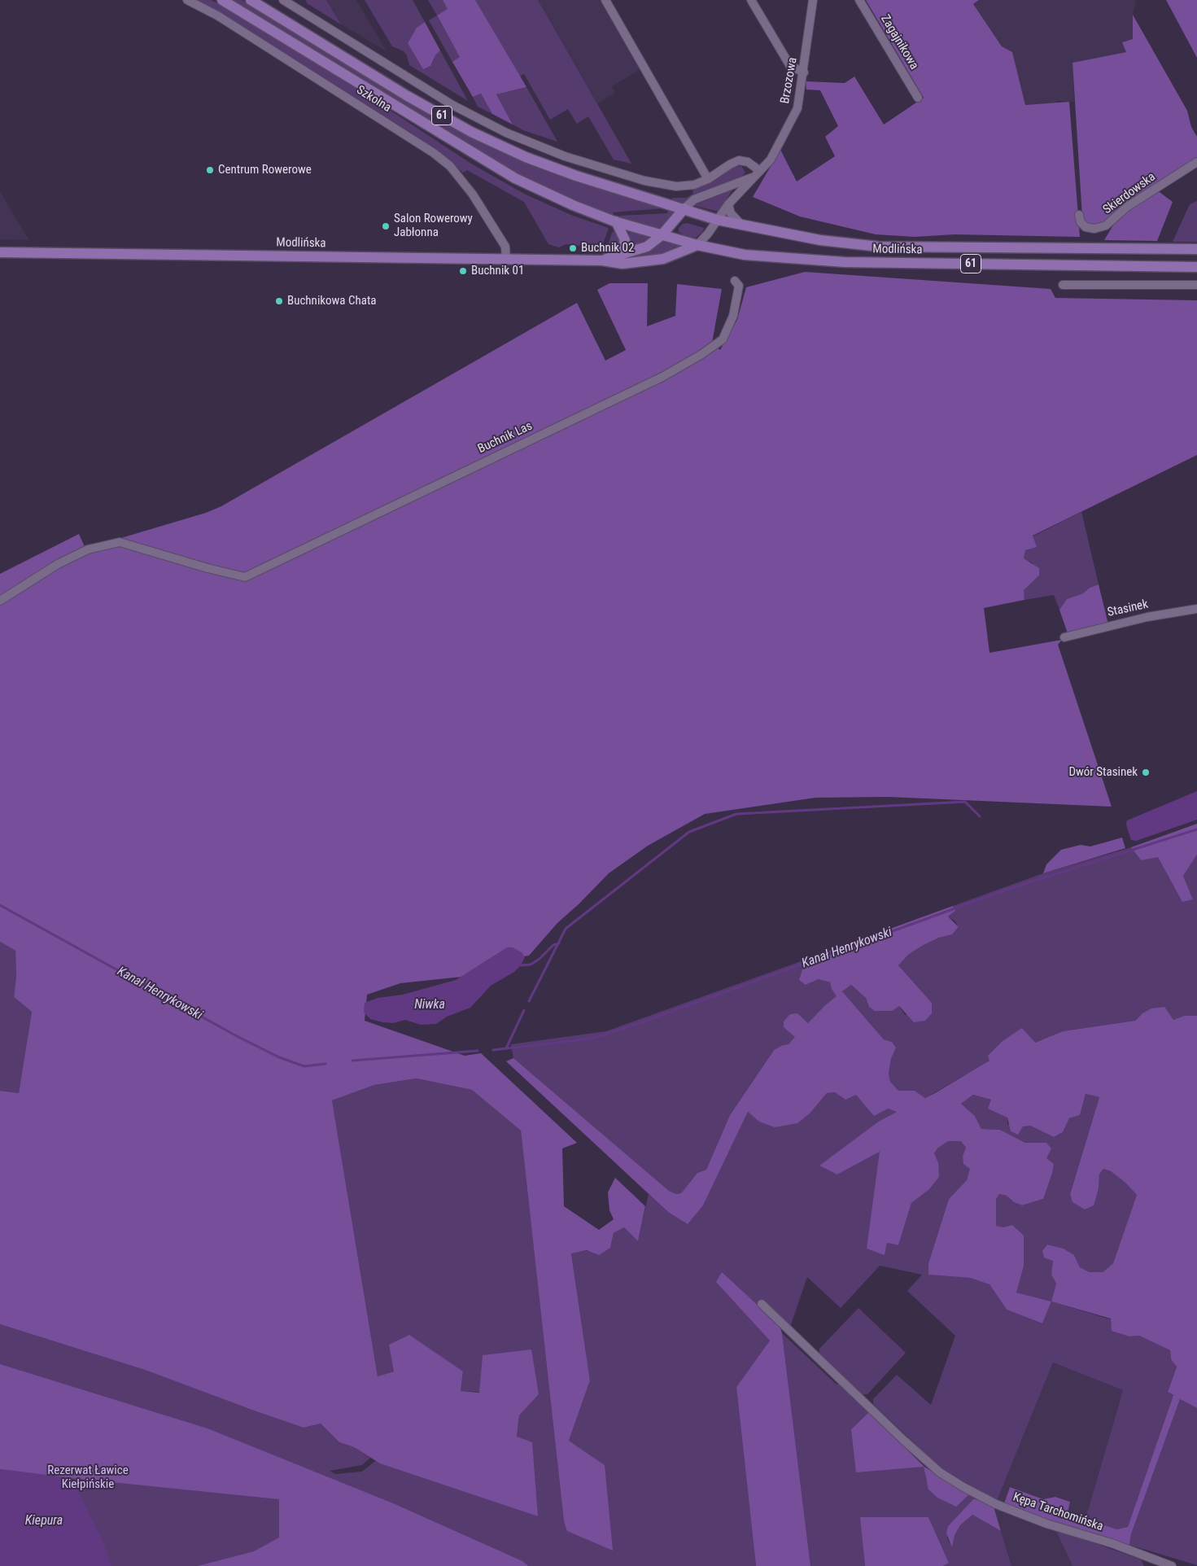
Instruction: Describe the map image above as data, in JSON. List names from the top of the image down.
{
  "streets": {
    "main road": ["61", "Modlińska"],
    "street": [
      "Zagajnikowa",
      "Brzozowa",
      "Szkolna",
      "Skierdowska",
      "Buchnik Las",
      "Stasinek",
      "Kępa Tarchomińska"
    ]
  },
  "crossings": [
    ["Brzozowa", "61"],
    ["Brzozowa", "Modlińska"],
    ["Szkolna", "Modlińska"],
    ["61", "Modlińska"]
  ],
  "water": ["Kanał Henrykowski", "Niwka", "Kiepura"],
  "parks": ["Rezerwat Ławice Kiełpińskie"],
  "places": [
    "Centrum Rowerowe",
    "Salon Rowerowy Jabłonna",
    "Buchnik 02",
    "Buchnik 01",
    "Buchnikowa Chata",
    "Dwór Stasinek"
  ]
}
